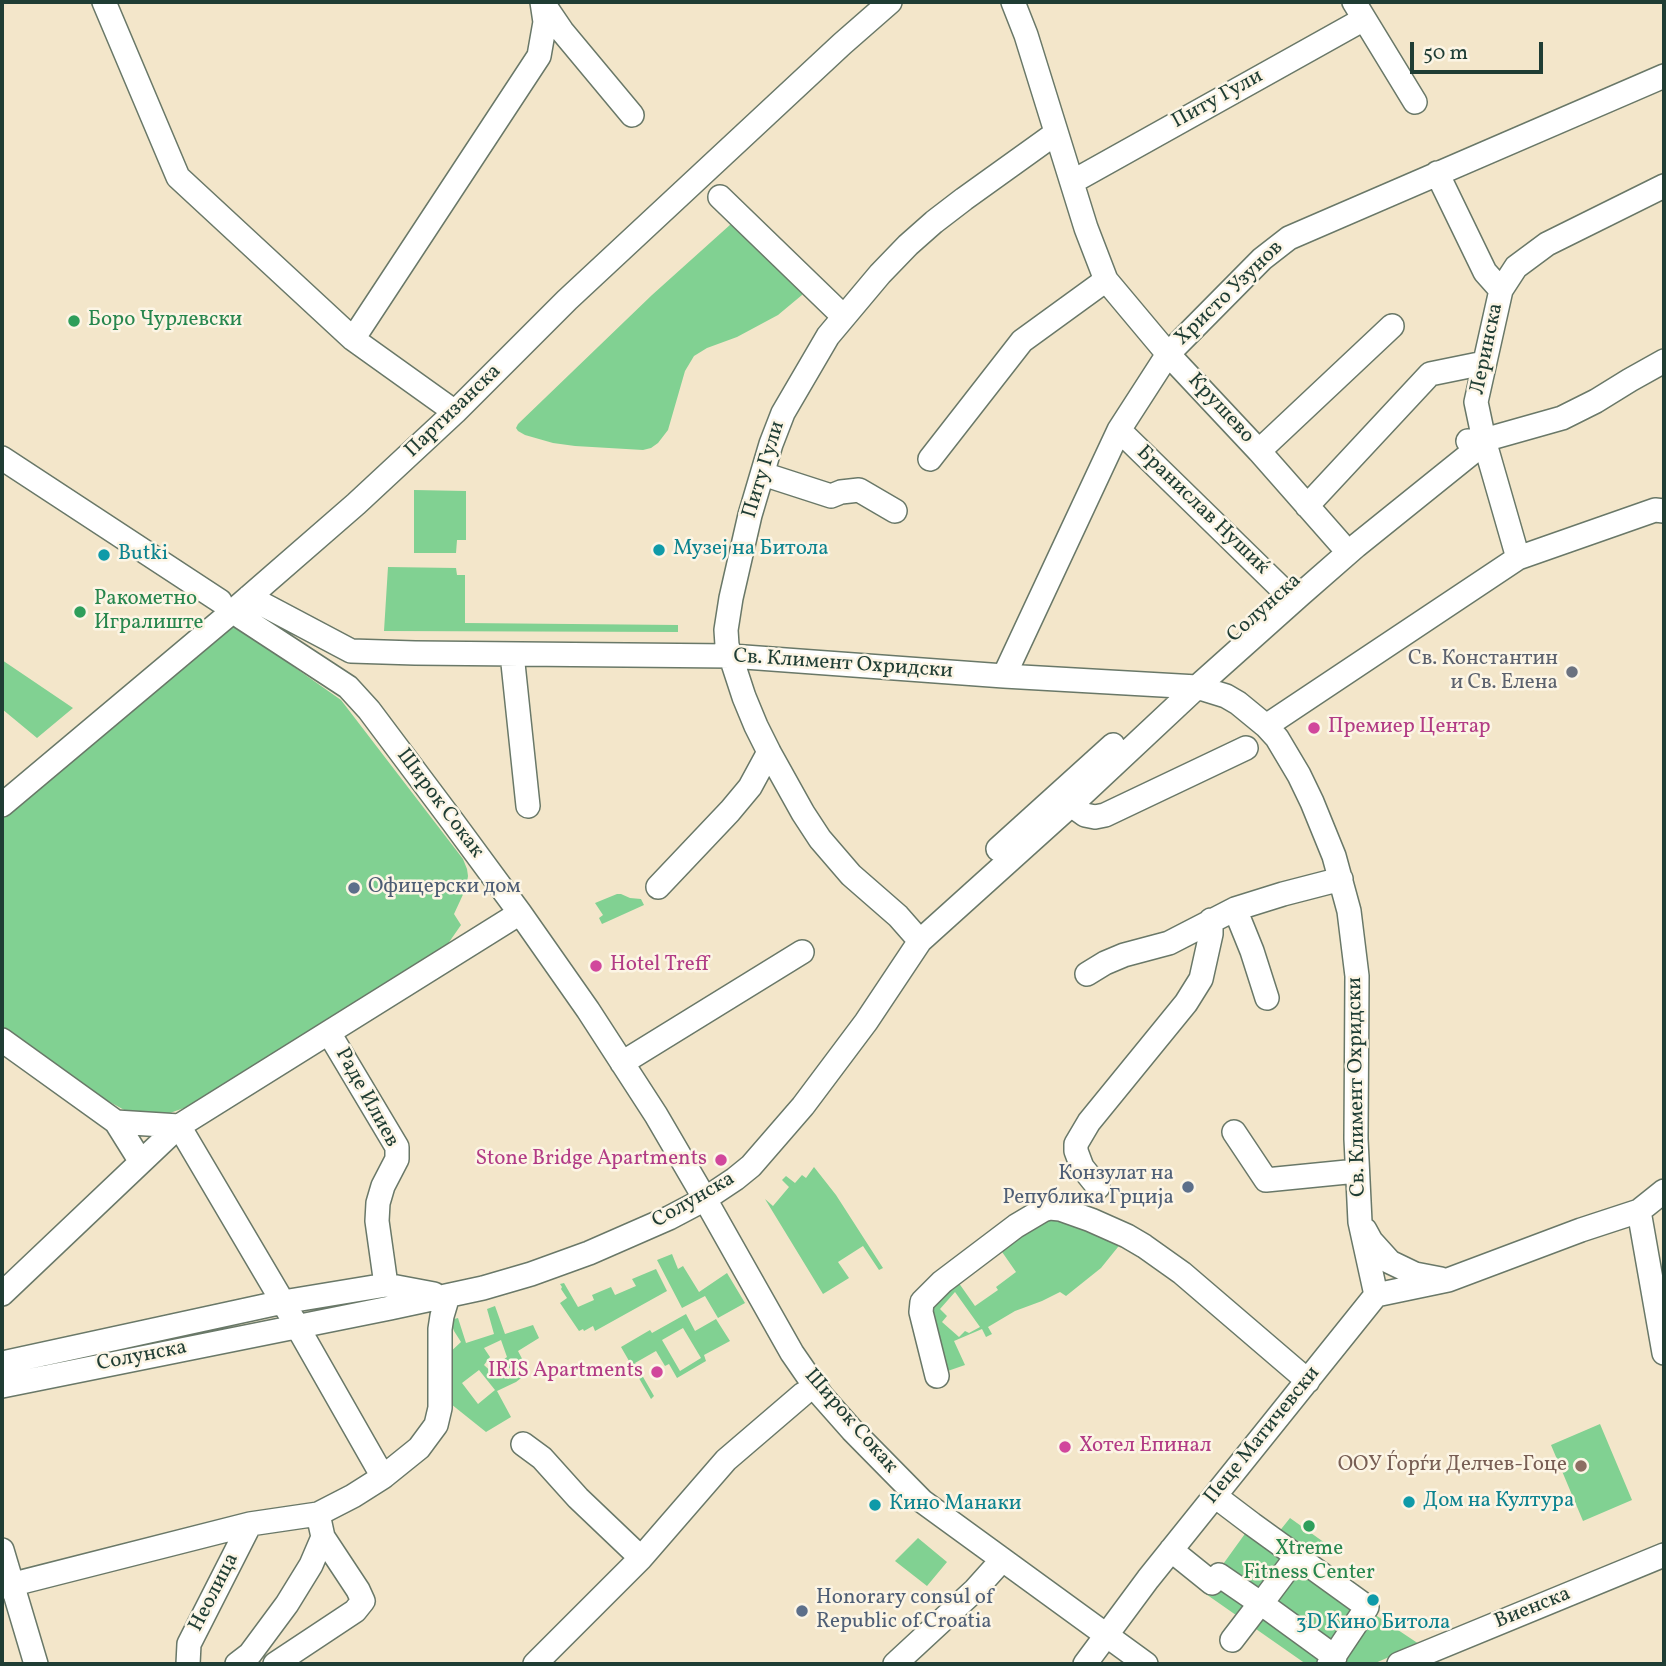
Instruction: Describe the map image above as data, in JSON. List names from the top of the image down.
{
  "streets": {
    "street": [
      "Питу Гули",
      "Христо Узунов",
      "Леринска",
      "Крушево",
      "Партизанска",
      "Бранислав Нушиќ",
      "Солунска",
      "Св. Климент Охридски",
      "Широк Сокак",
      "Раде Илиев",
      "Пеце Матичевски",
      "Неолица",
      "Виенска"
    ]
  },
  "crossings": [
    ["Питу Гули", "Крушево"],
    ["Питу Гули", "Солунска"],
    ["Питу Гули", "Св. Климент Охридски"],
    ["Христо Узунов", "Крушево"],
    ["Христо Узунов", "Бранислав Нушиќ"],
    ["Христо Узунов", "Св. Климент Охридски"],
    ["Леринска", "Солунска"],
    ["Крушево", "Солунска"],
    ["Партизанска", "Св. Климент Охридски"],
    ["Партизанска", "Широк Сокак"],
    ["Бранислав Нушиќ", "Солунска"],
    ["Солунска", "Св. Климент Охридски"],
    ["Солунска", "Широк Сокак"],
    ["Солунска", "Раде Илиев"],
    ["Св. Климент Охридски", "Широк Сокак"],
    ["Св. Климент Охридски", "Пеце Матичевски"],
    ["Широк Сокак", "Пеце Матичевски"]
  ],
  "places": [
    "Боро Чурлевски",
    "Музеј на Битола",
    "Butki",
    "Ракометно Игралиште",
    "Св. Константин и Св. Елена",
    "Премиер Центар",
    "Офицерски дом",
    "Hotel Treff",
    "Stone Bridge Apartments",
    "Конзулат на Република Грција",
    "IRIS Apartments",
    "Хотел Епинал",
    "ООУ Ѓорѓи Делчев-Гоце",
    "Дом на Култура",
    "Кино Манаки",
    "Xtreme Fitness Center",
    "3D Кино Битола",
    "Honorary consul of Republic of Croatia"
  ],
  "scale_bar": "50 m"
}
